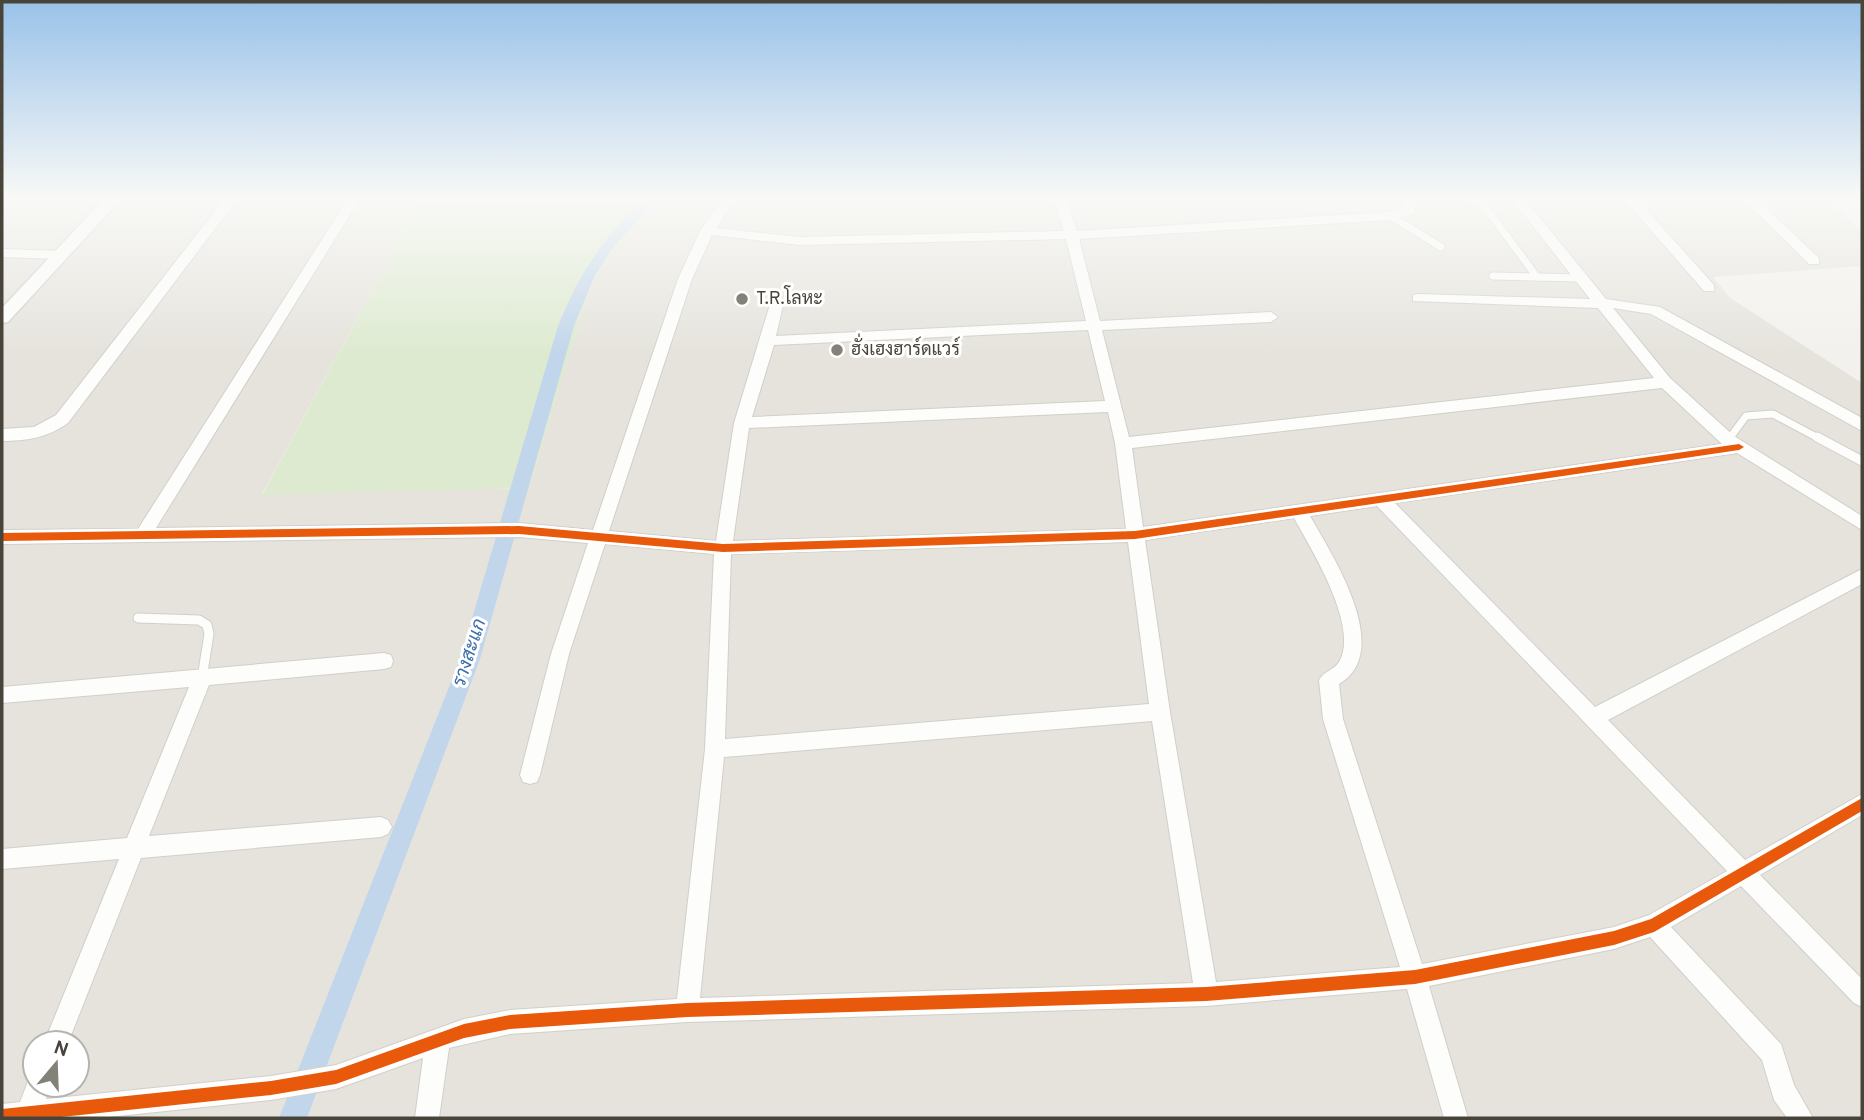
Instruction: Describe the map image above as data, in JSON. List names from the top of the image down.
{
  "water": ["รางสะแก"],
  "places": ["T.R.โลหะ", "ฮั่งเฮงฮาร์ดแวร์"],
  "north": "top"
}
